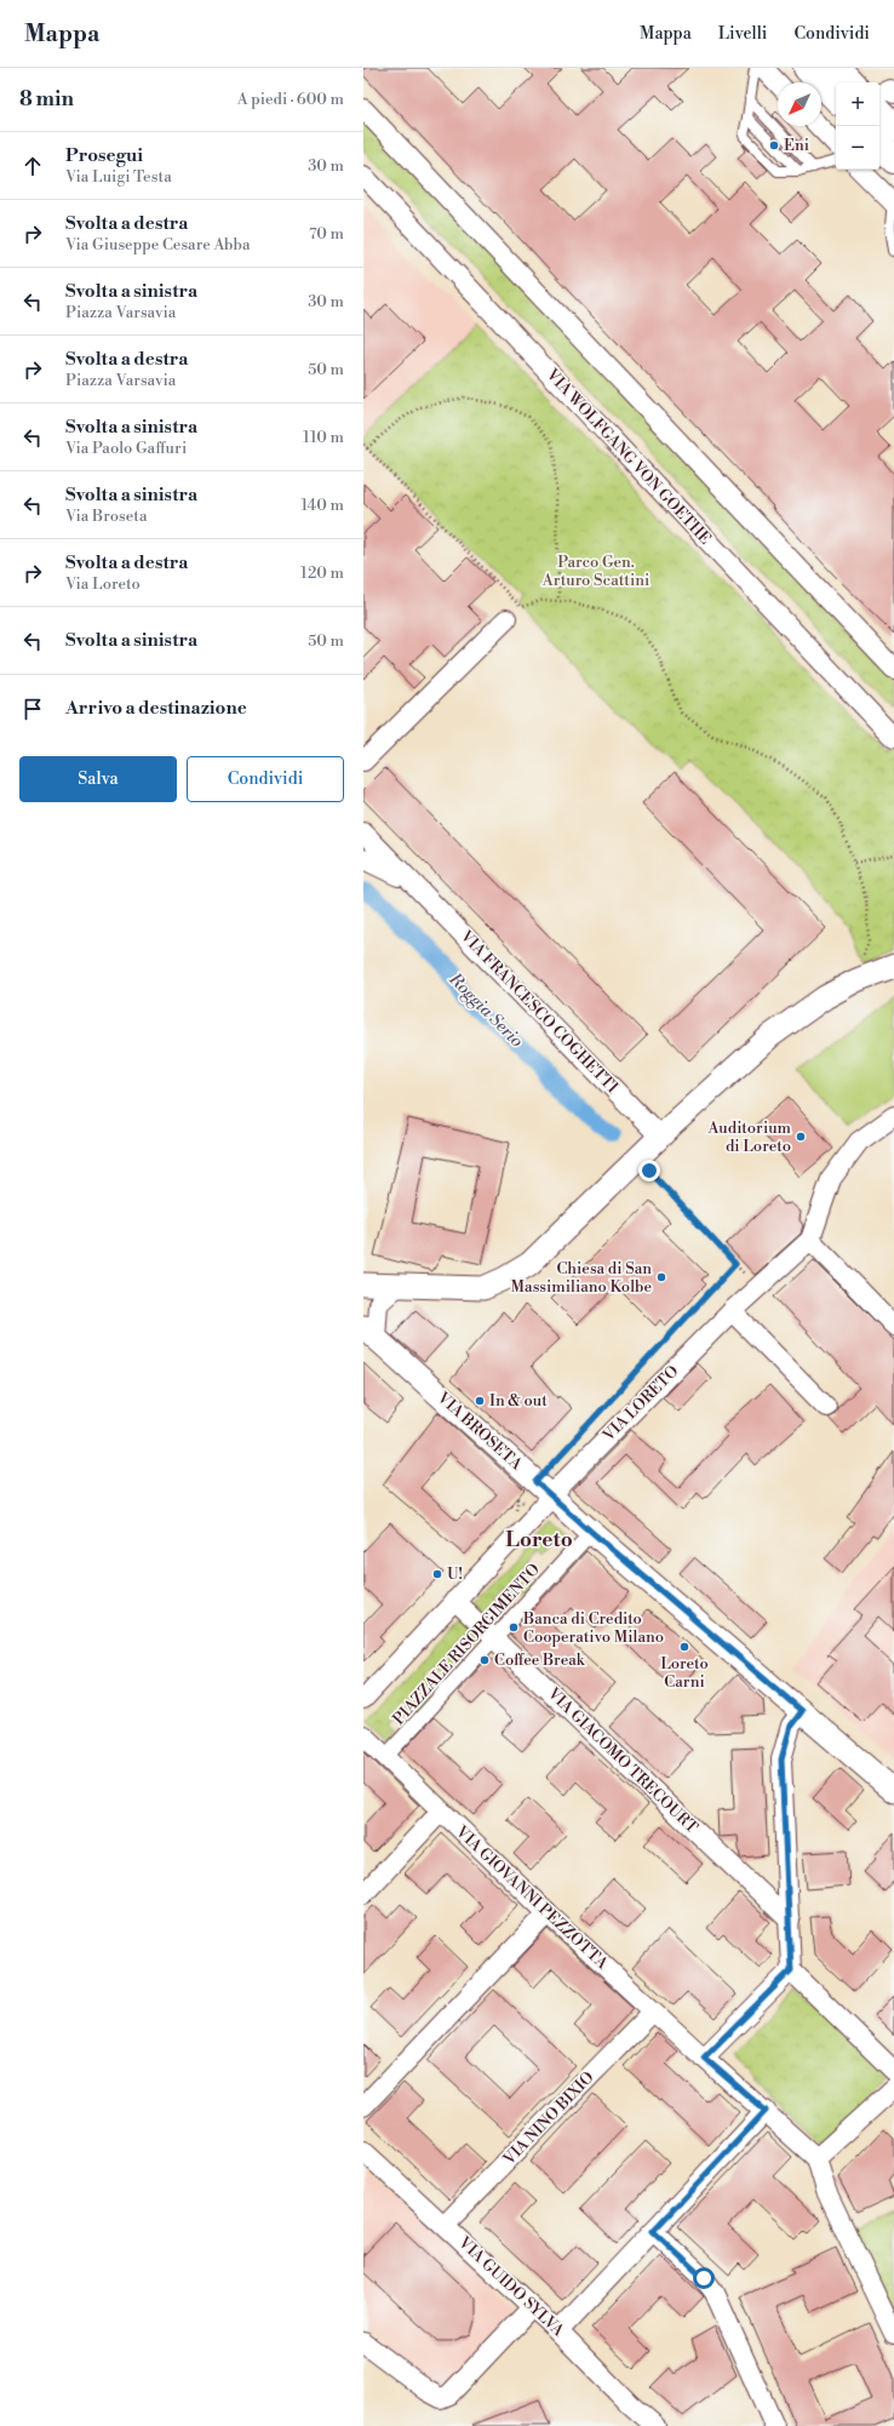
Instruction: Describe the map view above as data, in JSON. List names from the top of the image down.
{
  "streets": {
    "street": [
      "VIA WOLFGANG VON GOETHE",
      "VIA FRANCESCO COGHETTI",
      "VIA LORETO",
      "VIA BROSETA",
      "PIAZZALE RISORGIMENTO",
      "VIA GIACOMO TRECOURT",
      "VIA GIOVANNI PEZZOTTA",
      "VIA NINO BIXIO",
      "VIA GUIDO SYLVA"
    ]
  },
  "crossings": [
    ["VIA LORETO", "VIA BROSETA"],
    ["VIA BROSETA", "PIAZZALE RISORGIMENTO"],
    ["PIAZZALE RISORGIMENTO", "VIA GIACOMO TRECOURT"],
    ["PIAZZALE RISORGIMENTO", "VIA GIOVANNI PEZZOTTA"],
    ["VIA GIOVANNI PEZZOTTA", "VIA NINO BIXIO"],
    ["VIA NINO BIXIO", "VIA GUIDO SYLVA"]
  ],
  "districts": ["Loreto"],
  "water": ["Roggia Serio"],
  "parks": ["Parco Gen. Arturo Scattini"],
  "places": [
    "Eni",
    "Auditorium di Loreto",
    "Chiesa di San Massimiliano Kolbe",
    "In & out",
    "U!",
    "Banca di Credito Cooperativo Milano",
    "Loreto Carni",
    "Coffee Break"
  ],
  "north": "bottom left",
  "page": {
    "header": "Mappa",
    "nav": ["Mappa", "Livelli", "Condividi"],
    "heading": ["8 min", "A piedi · 600 m"],
    "map_buttons": ["+", "−"],
    "list": [
      ["Prosegui", "Via Luigi Testa", "30 m"],
      ["Svolta a destra", "Via Giuseppe Cesare Abba", "70 m"],
      ["Svolta a sinistra", "Piazza Varsavia", "30 m"],
      ["Svolta a destra", "Piazza Varsavia", "50 m"],
      ["Svolta a sinistra", "Via Paolo Gaffuri", "110 m"],
      ["Svolta a sinistra", "Via Broseta", "140 m"],
      ["Svolta a destra", "Via Loreto", "120 m"],
      ["Svolta a sinistra", "50 m"],
      "Arrivo a destinazione"
    ],
    "buttons": ["Salva", "Condividi"]
  }
}
